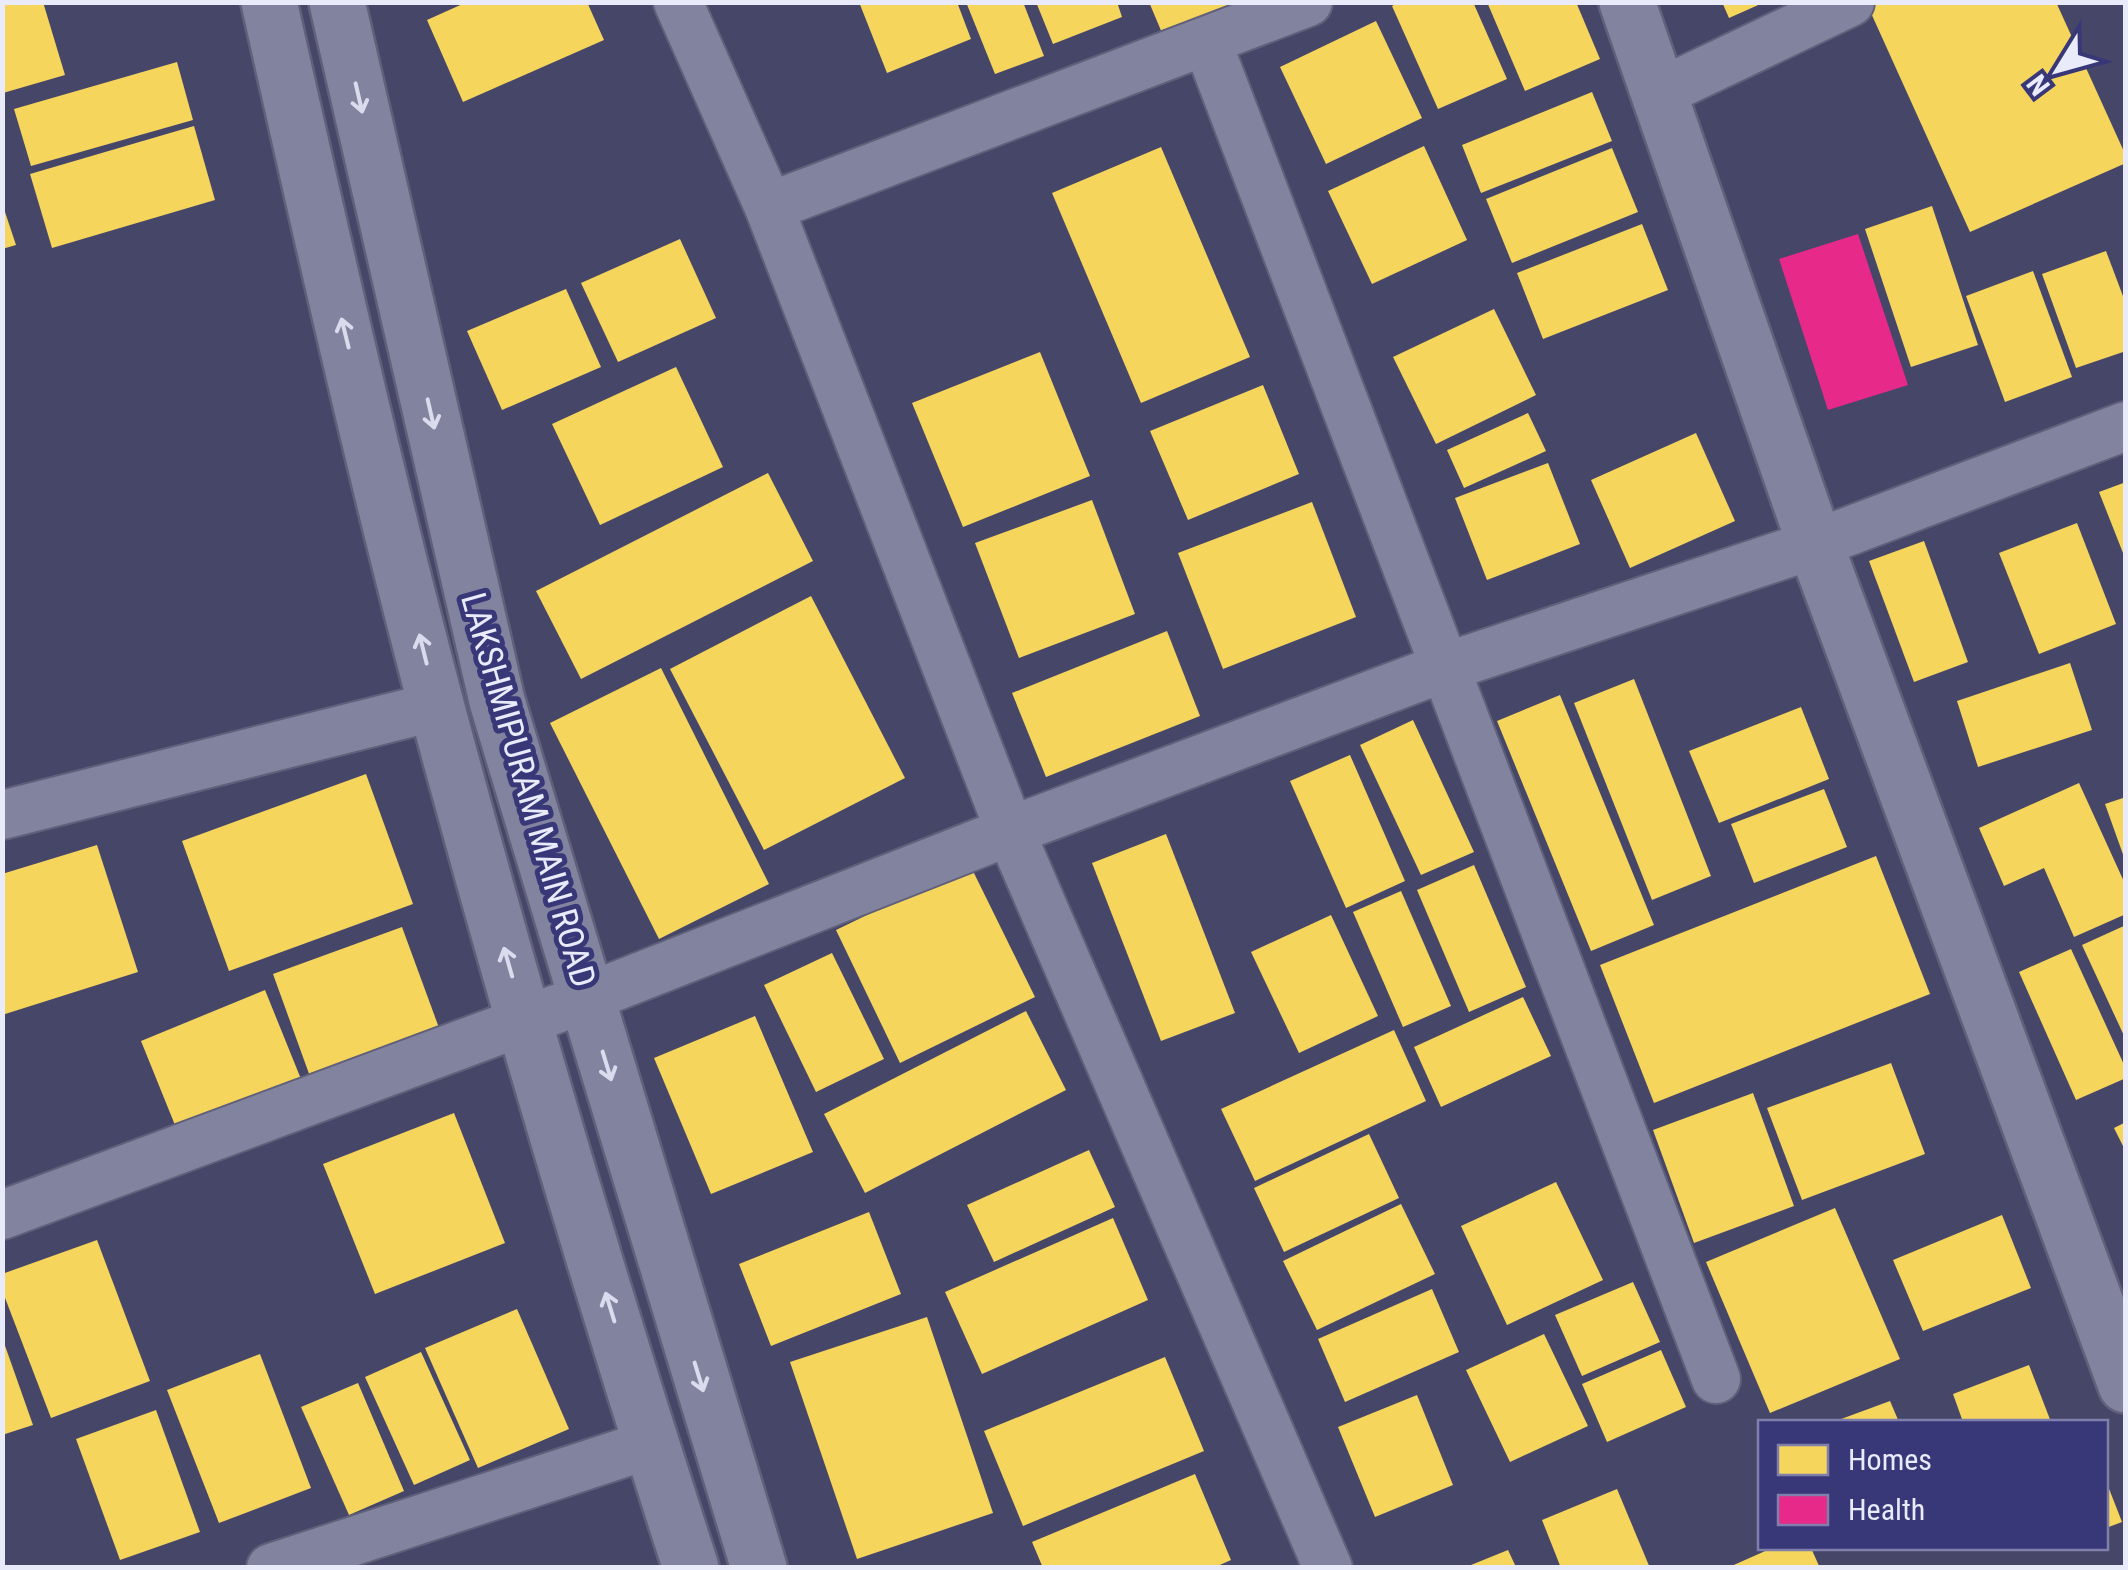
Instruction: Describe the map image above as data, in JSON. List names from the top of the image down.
{
  "streets": {
    "main road": ["LAKSHMIPURAM MAIN ROAD"]
  },
  "legend": ["Homes", "Health"],
  "north": "bottom left"
}
